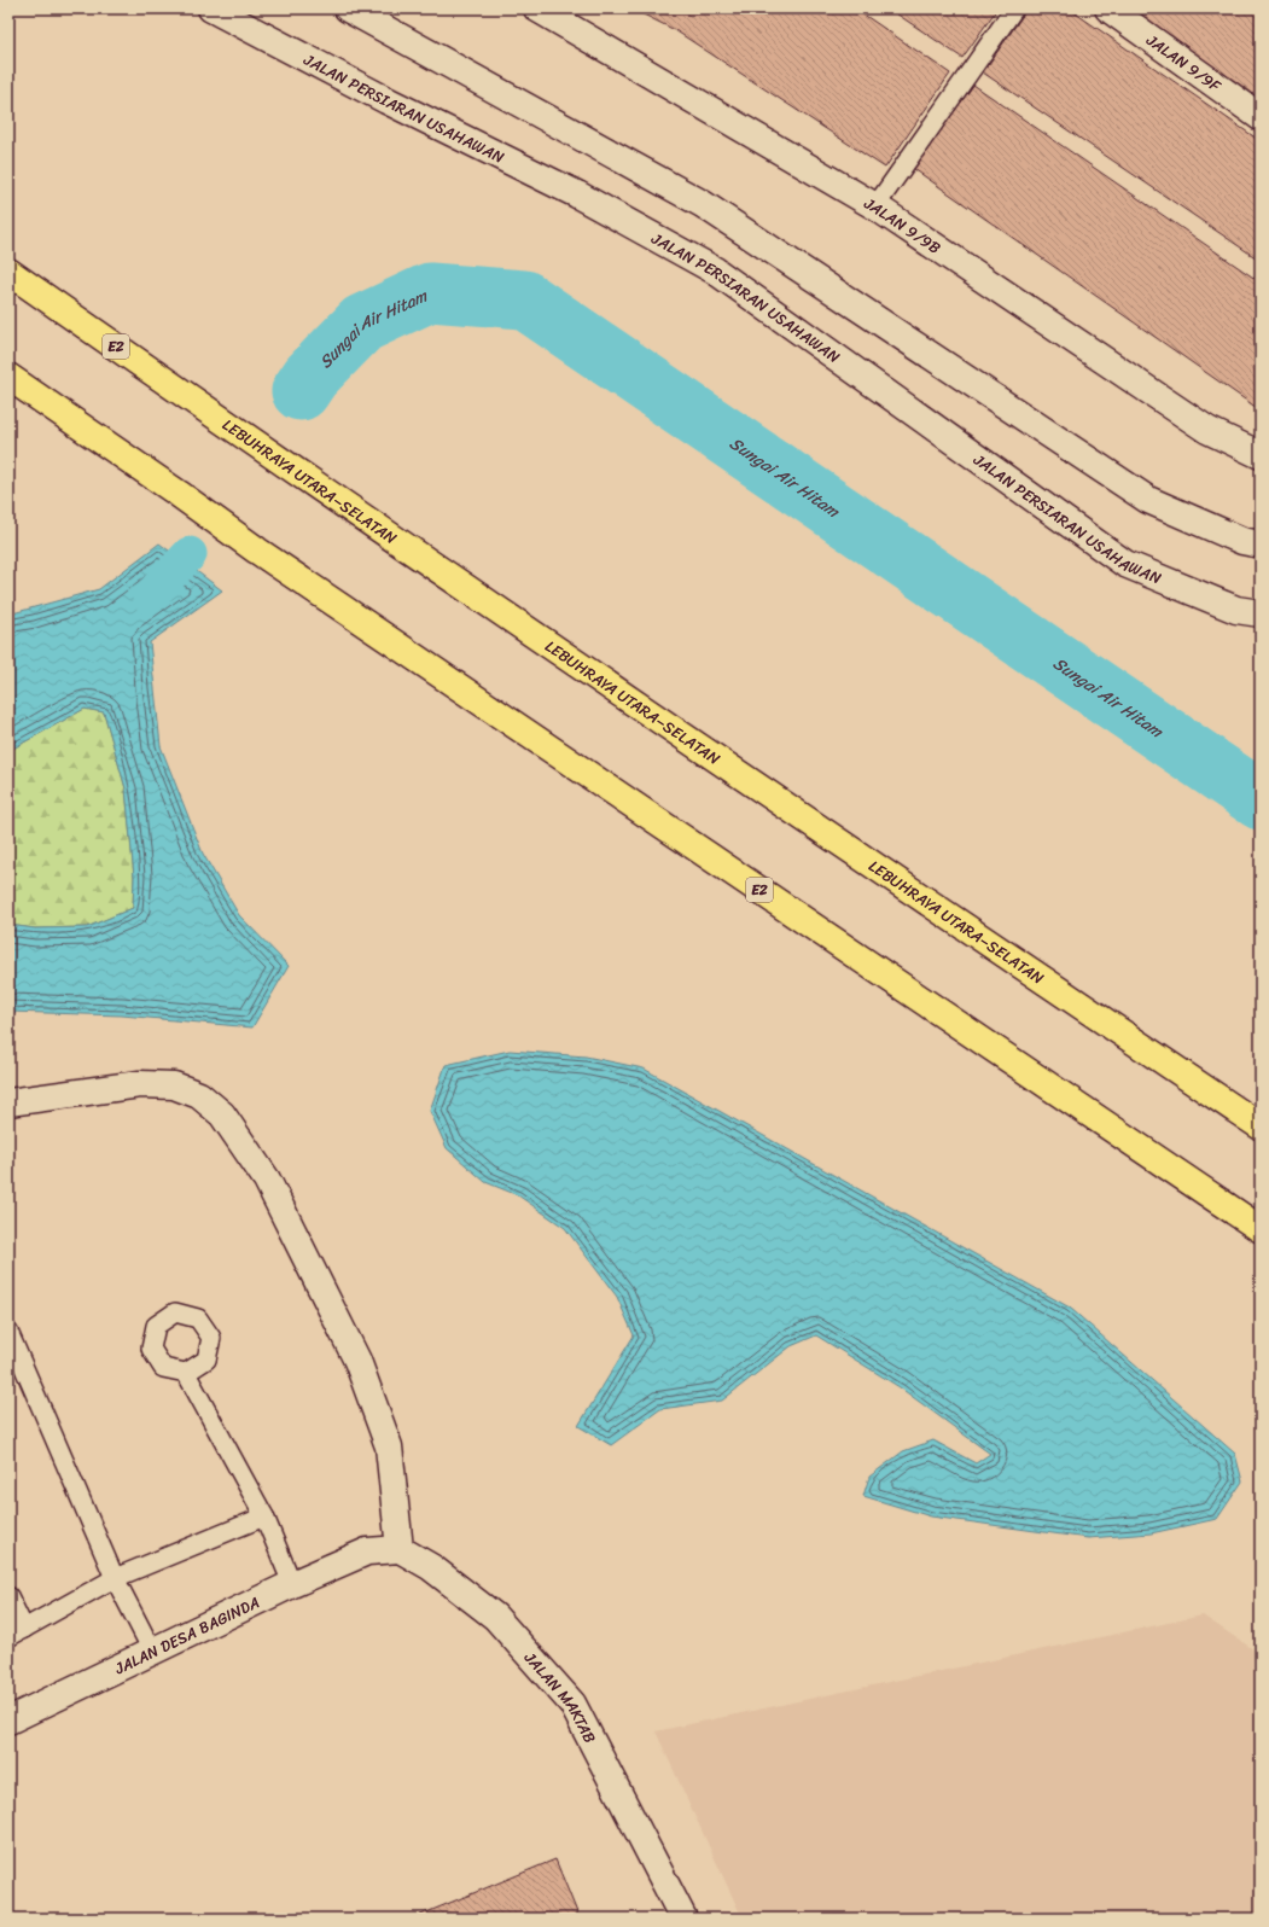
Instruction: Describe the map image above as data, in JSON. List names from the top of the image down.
{
  "streets": {
    "highway": ["E2", "LEBUHRAYA UTARA–SELATAN"],
    "street": [
      "JALAN 9/9F",
      "JALAN PERSIARAN USAHAWAN",
      "JALAN 9/9B",
      "JALAN DESA BAGINDA",
      "JALAN MAKTAB"
    ]
  },
  "crossings": [
    ["JALAN DESA BAGINDA", "JALAN MAKTAB"]
  ],
  "water": ["Sungai Air Hitam"]
}
